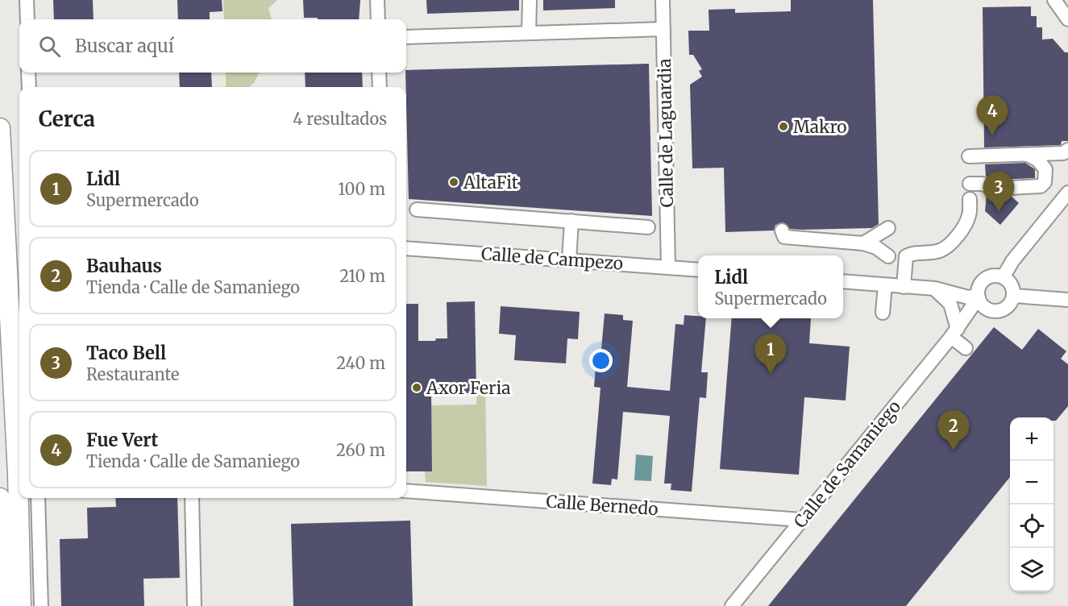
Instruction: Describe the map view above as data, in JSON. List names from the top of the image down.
{
  "streets": {
    "street": [
      "Calle de Laguardia",
      "Calle de Campezo",
      "Calle de Samaniego",
      "Calle Bernedo"
    ]
  },
  "crossings": [
    ["Calle de Laguardia", "Calle de Campezo"],
    ["Calle de Samaniego", "Calle Bernedo"]
  ],
  "places": ["Makro", "AltaFit", "Axor Feria"],
  "page": {
    "search": "Buscar aquí",
    "heading": ["Cerca", "4 resultados"],
    "pins": [
      "4",
      "3",
      "1",
      "2"
    ],
    "list": [
      {
        "mark": "1",
        "name": "Lidl",
        "note": "Supermercado",
        "value": "100 m"
      },
      {
        "mark": "2",
        "name": "Bauhaus",
        "note": "Tienda · Calle de Samaniego",
        "value": "210 m"
      },
      {
        "mark": "3",
        "name": "Taco Bell",
        "note": "Restaurante",
        "value": "240 m"
      },
      {
        "mark": "4",
        "name": "Fue Vert",
        "note": "Tienda · Calle de Samaniego",
        "value": "260 m"
      }
    ],
    "popup": ["Lidl", "Supermercado"],
    "map_buttons": ["+", "−"]
  }
}
